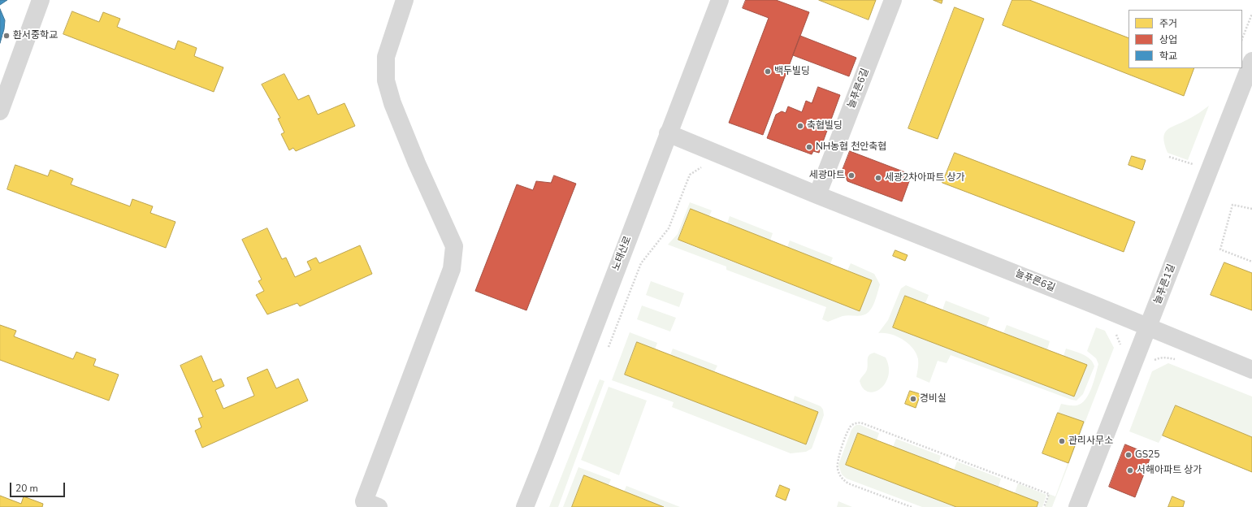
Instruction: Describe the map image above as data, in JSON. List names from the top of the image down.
{
  "streets": {
    "street": ["늘푸른6길", "노태산로", "늘푸른1길"]
  },
  "crossings": [
    ["늘푸른6길", "노태산로"],
    ["늘푸른6길", "늘푸른1길"]
  ],
  "places": [
    "환서중학교",
    "백두빌딩",
    "축협빌딩",
    "NH농협 천안축협",
    "세광마트",
    "세광2차아파트 상가",
    "경비실",
    "관리사무소",
    "GS25",
    "서해아파트 상가"
  ],
  "legend": ["주거", "상업", "학교"],
  "scale_bar": "20 m"
}
